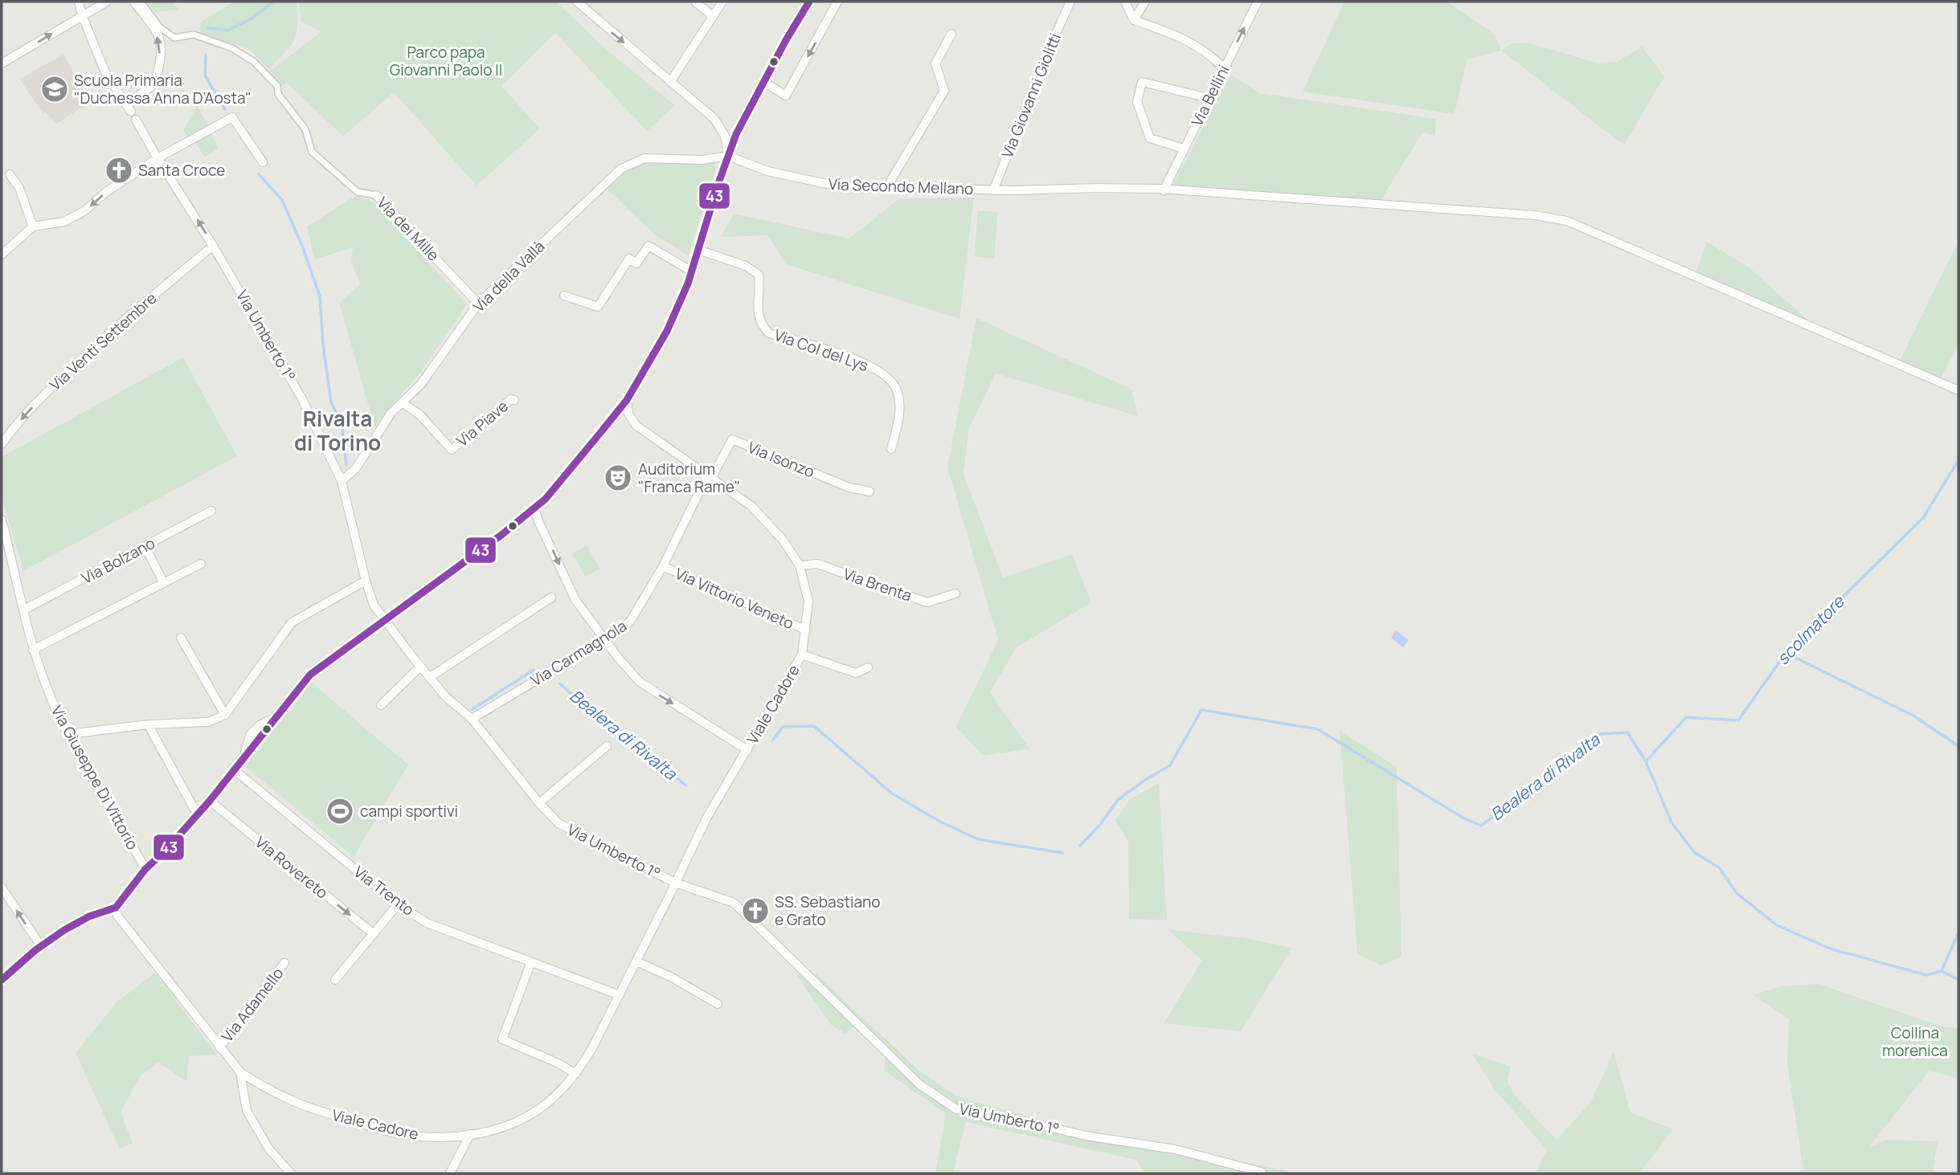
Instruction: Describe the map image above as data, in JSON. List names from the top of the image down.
{
  "streets": {
    "street": [
      "Via Giovanni Giolitti",
      "Via Bellini",
      "Via Secondo Mellano",
      "Via dei Mille",
      "Via della Vallà",
      "Via Umberto 1°",
      "Via Venti Settembre",
      "Via Col del Lys",
      "Via Piave",
      "Via Isonzo",
      "Via Bolzano",
      "Via Brenta",
      "Via Vittorio Veneto",
      "Via Carmagnola",
      "Viale Cadore",
      "Via Giuseppe Di Vittorio",
      "Via Rovereto",
      "Via Trento",
      "Via Adamello"
    ]
  },
  "crossings": [
    ["Via Giovanni Giolitti", "Via Secondo Mellano"],
    ["Via Bellini", "Via Secondo Mellano"],
    ["Via Secondo Mellano", "Via della Vallà"],
    ["Via dei Mille", "Via della Vallà"],
    ["Via della Vallà", "Via Umberto 1°"],
    ["Via della Vallà", "Via Piave"],
    ["Via Umberto 1°", "Via Venti Settembre"],
    ["Via Umberto 1°", "Via Carmagnola"],
    ["Via Umberto 1°", "Viale Cadore"],
    ["Via Isonzo", "Via Carmagnola"],
    ["Via Isonzo", "Viale Cadore"],
    ["Via Bolzano", "Via Giuseppe Di Vittorio"],
    ["Via Brenta", "Viale Cadore"],
    ["Via Vittorio Veneto", "Via Carmagnola"],
    ["Via Vittorio Veneto", "Viale Cadore"],
    ["Via Carmagnola", "Viale Cadore"],
    ["Viale Cadore", "Via Trento"]
  ],
  "one_way": ["Via Bellini", "Via Venti Settembre", "Via Rovereto"],
  "districts": ["Rivalta di Torino"],
  "water": ["scolmatore", "Bealera di Rivalta"],
  "parks": ["Parco papa Giovanni Paolo II", "Collina morenica"],
  "places": {
    "school or university": ["Scuola Primaria \"Duchessa Anna D’Aosta\""],
    "church": ["Santa Croce", "SS. Sebastiano e Grato"],
    "theatre": ["Auditorium \"Franca Rame\""],
    "sports": ["campi sportivi"]
  },
  "lines": ["transit line 43"]
}
